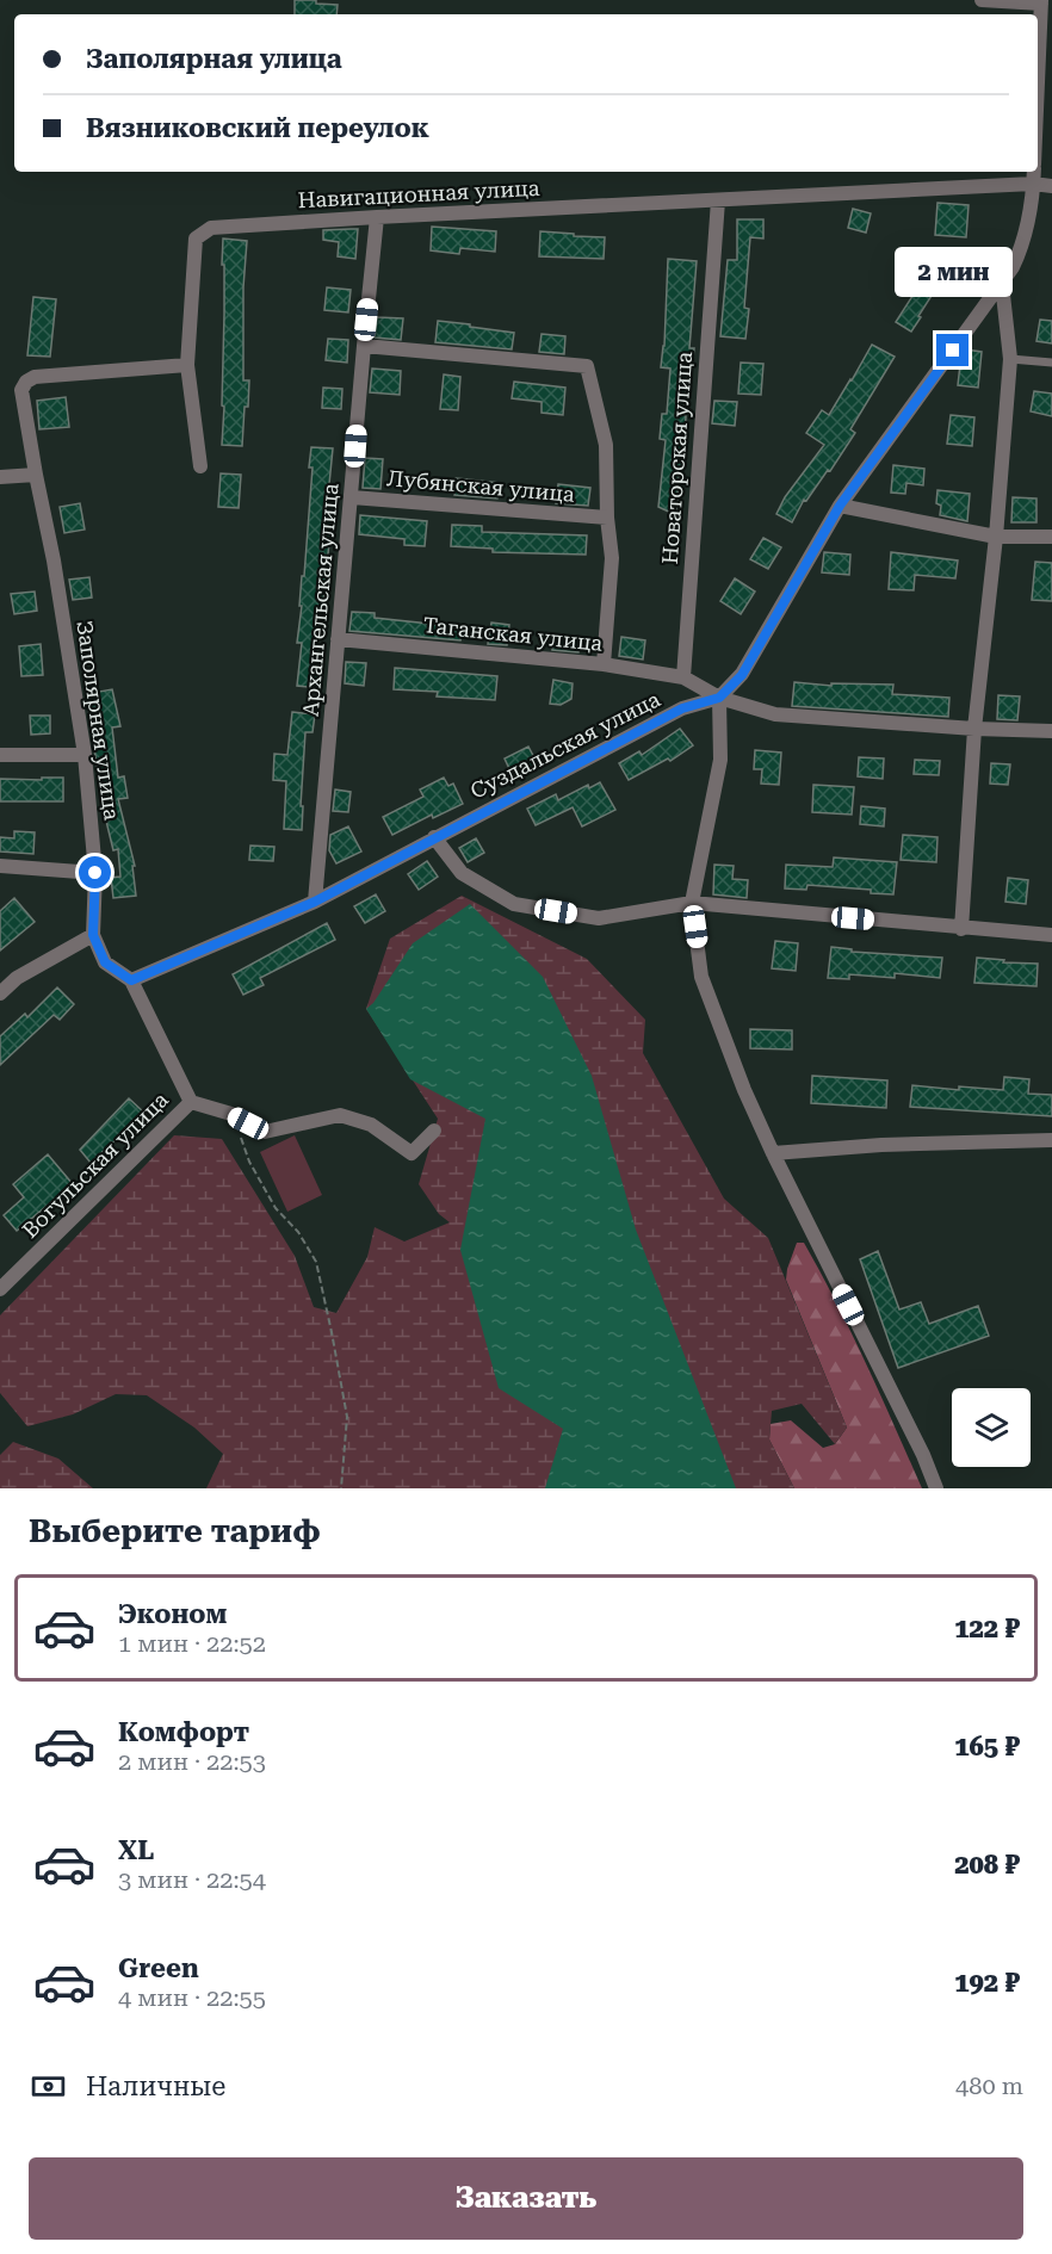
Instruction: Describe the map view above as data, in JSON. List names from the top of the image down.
{
  "streets": {
    "street": [
      "Навигационная улица",
      "Новаторская улица",
      "Лубянская улица",
      "Архангельская улица",
      "Таганская улица",
      "Заполярная улица",
      "Суздальская улица",
      "Вогульская улица"
    ]
  },
  "crossings": [
    ["Навигационная улица", "Новаторская улица"],
    ["Навигационная улица", "Архангельская улица"],
    ["Навигационная улица", "Заполярная улица"],
    ["Новаторская улица", "Таганская улица"],
    ["Лубянская улица", "Архангельская улица"],
    ["Архангельская улица", "Таганская улица"],
    ["Архангельская улица", "Суздальская улица"]
  ],
  "page": {
    "banner": ["Заполярная улица", "Вязниковский переулок"],
    "bubble": "2 мин",
    "heading": "Выберите тариф",
    "list": [
      {
        "name": "Эконом",
        "note": "1 мин · 22:52",
        "value": "122 ₽"
      },
      {
        "name": "Комфорт",
        "note": "2 мин · 22:53",
        "value": "165 ₽"
      },
      {
        "name": "XL",
        "note": "3 мин · 22:54",
        "value": "208 ₽"
      },
      {
        "name": "Green",
        "note": "4 мин · 22:55",
        "value": "192 ₽"
      }
    ],
    "pay": ["Наличные", "480 m"],
    "buttons": "Заказать"
  }
}
